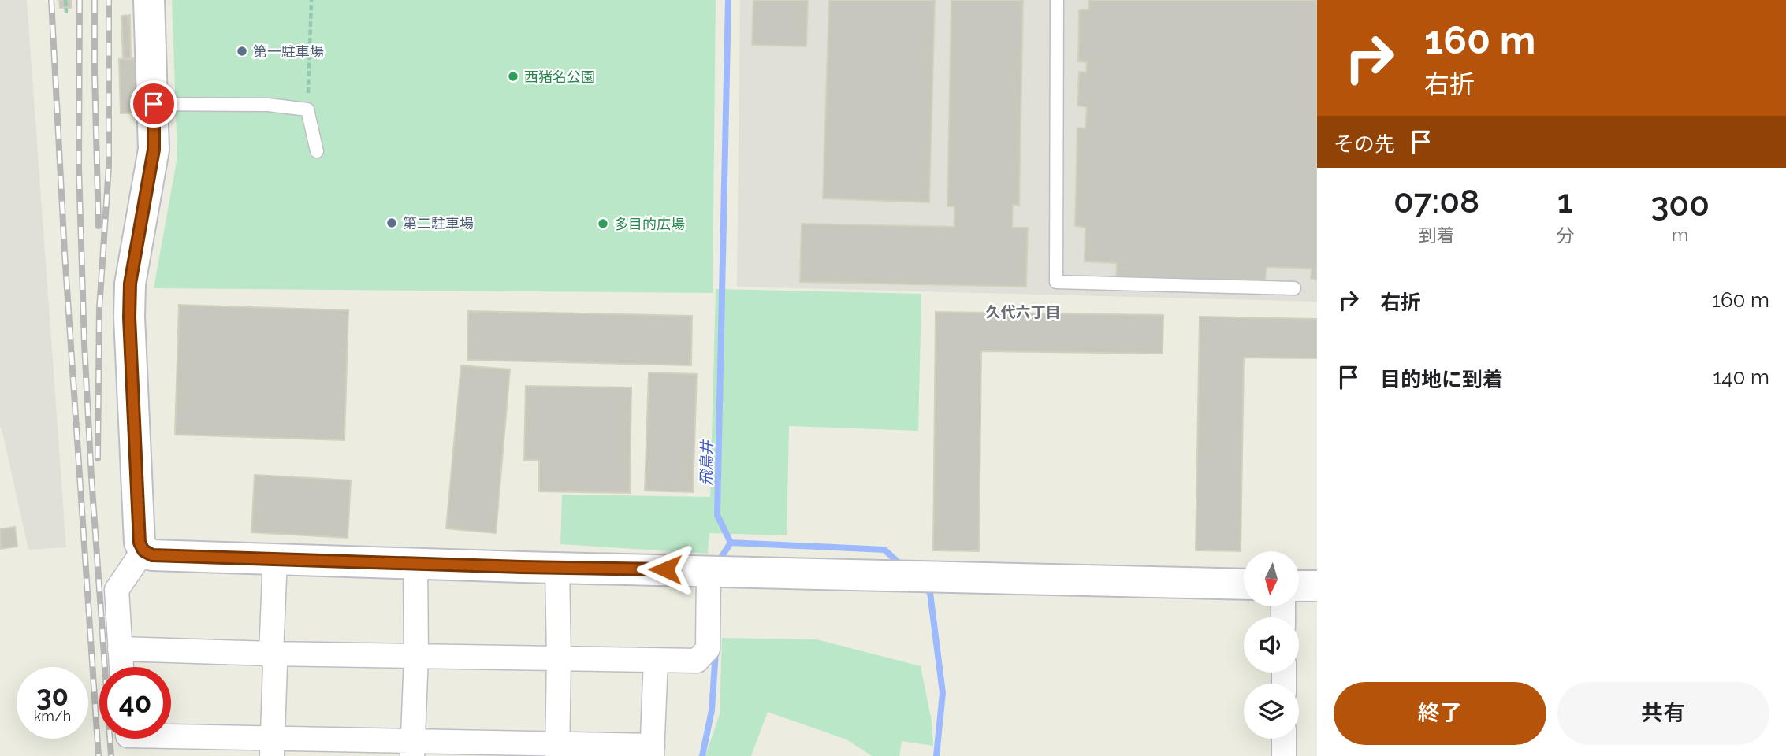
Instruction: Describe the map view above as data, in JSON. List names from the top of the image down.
{
  "districts": ["久代六丁目"],
  "water": ["飛鳥井"],
  "places": [
    "第一駐車場",
    "西猪名公園",
    "第二駐車場",
    "多目的広場"
  ],
  "north": "bottom",
  "page": {
    "turn": ["160 m", "右折"],
    "then": "その先",
    "eta": [
      "07:08",
      "到着",
      "1",
      "分",
      "300",
      "m"
    ],
    "list": [
      {
        "name": "右折",
        "value": "160 m"
      },
      {
        "name": "目的地に到着",
        "value": "140 m"
      }
    ],
    "speed": "30 km/h",
    "limit": "40",
    "buttons": ["終了", "共有"]
  }
}
